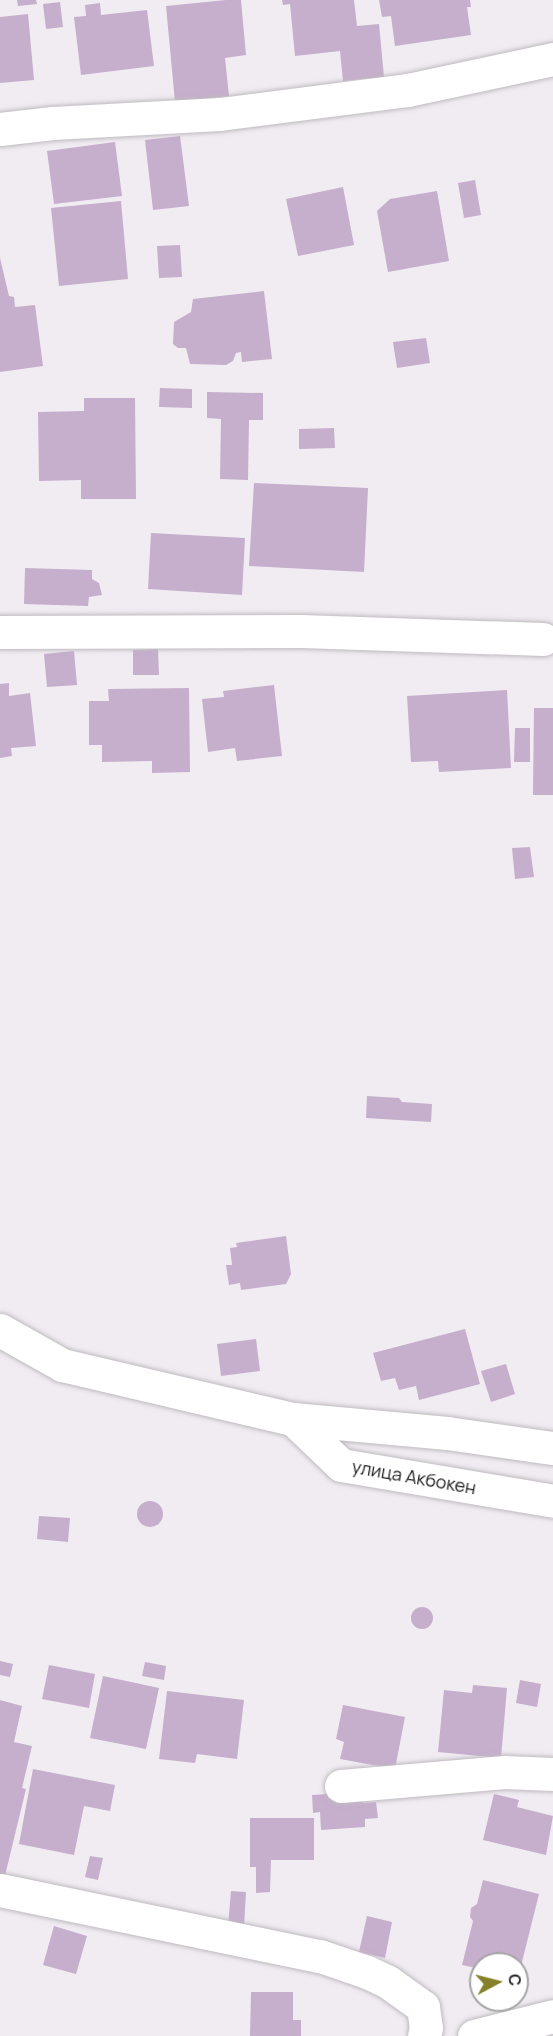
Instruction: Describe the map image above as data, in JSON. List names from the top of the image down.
{
  "streets": {
    "street": ["улица Акбокен"]
  },
  "north": "right"
}
